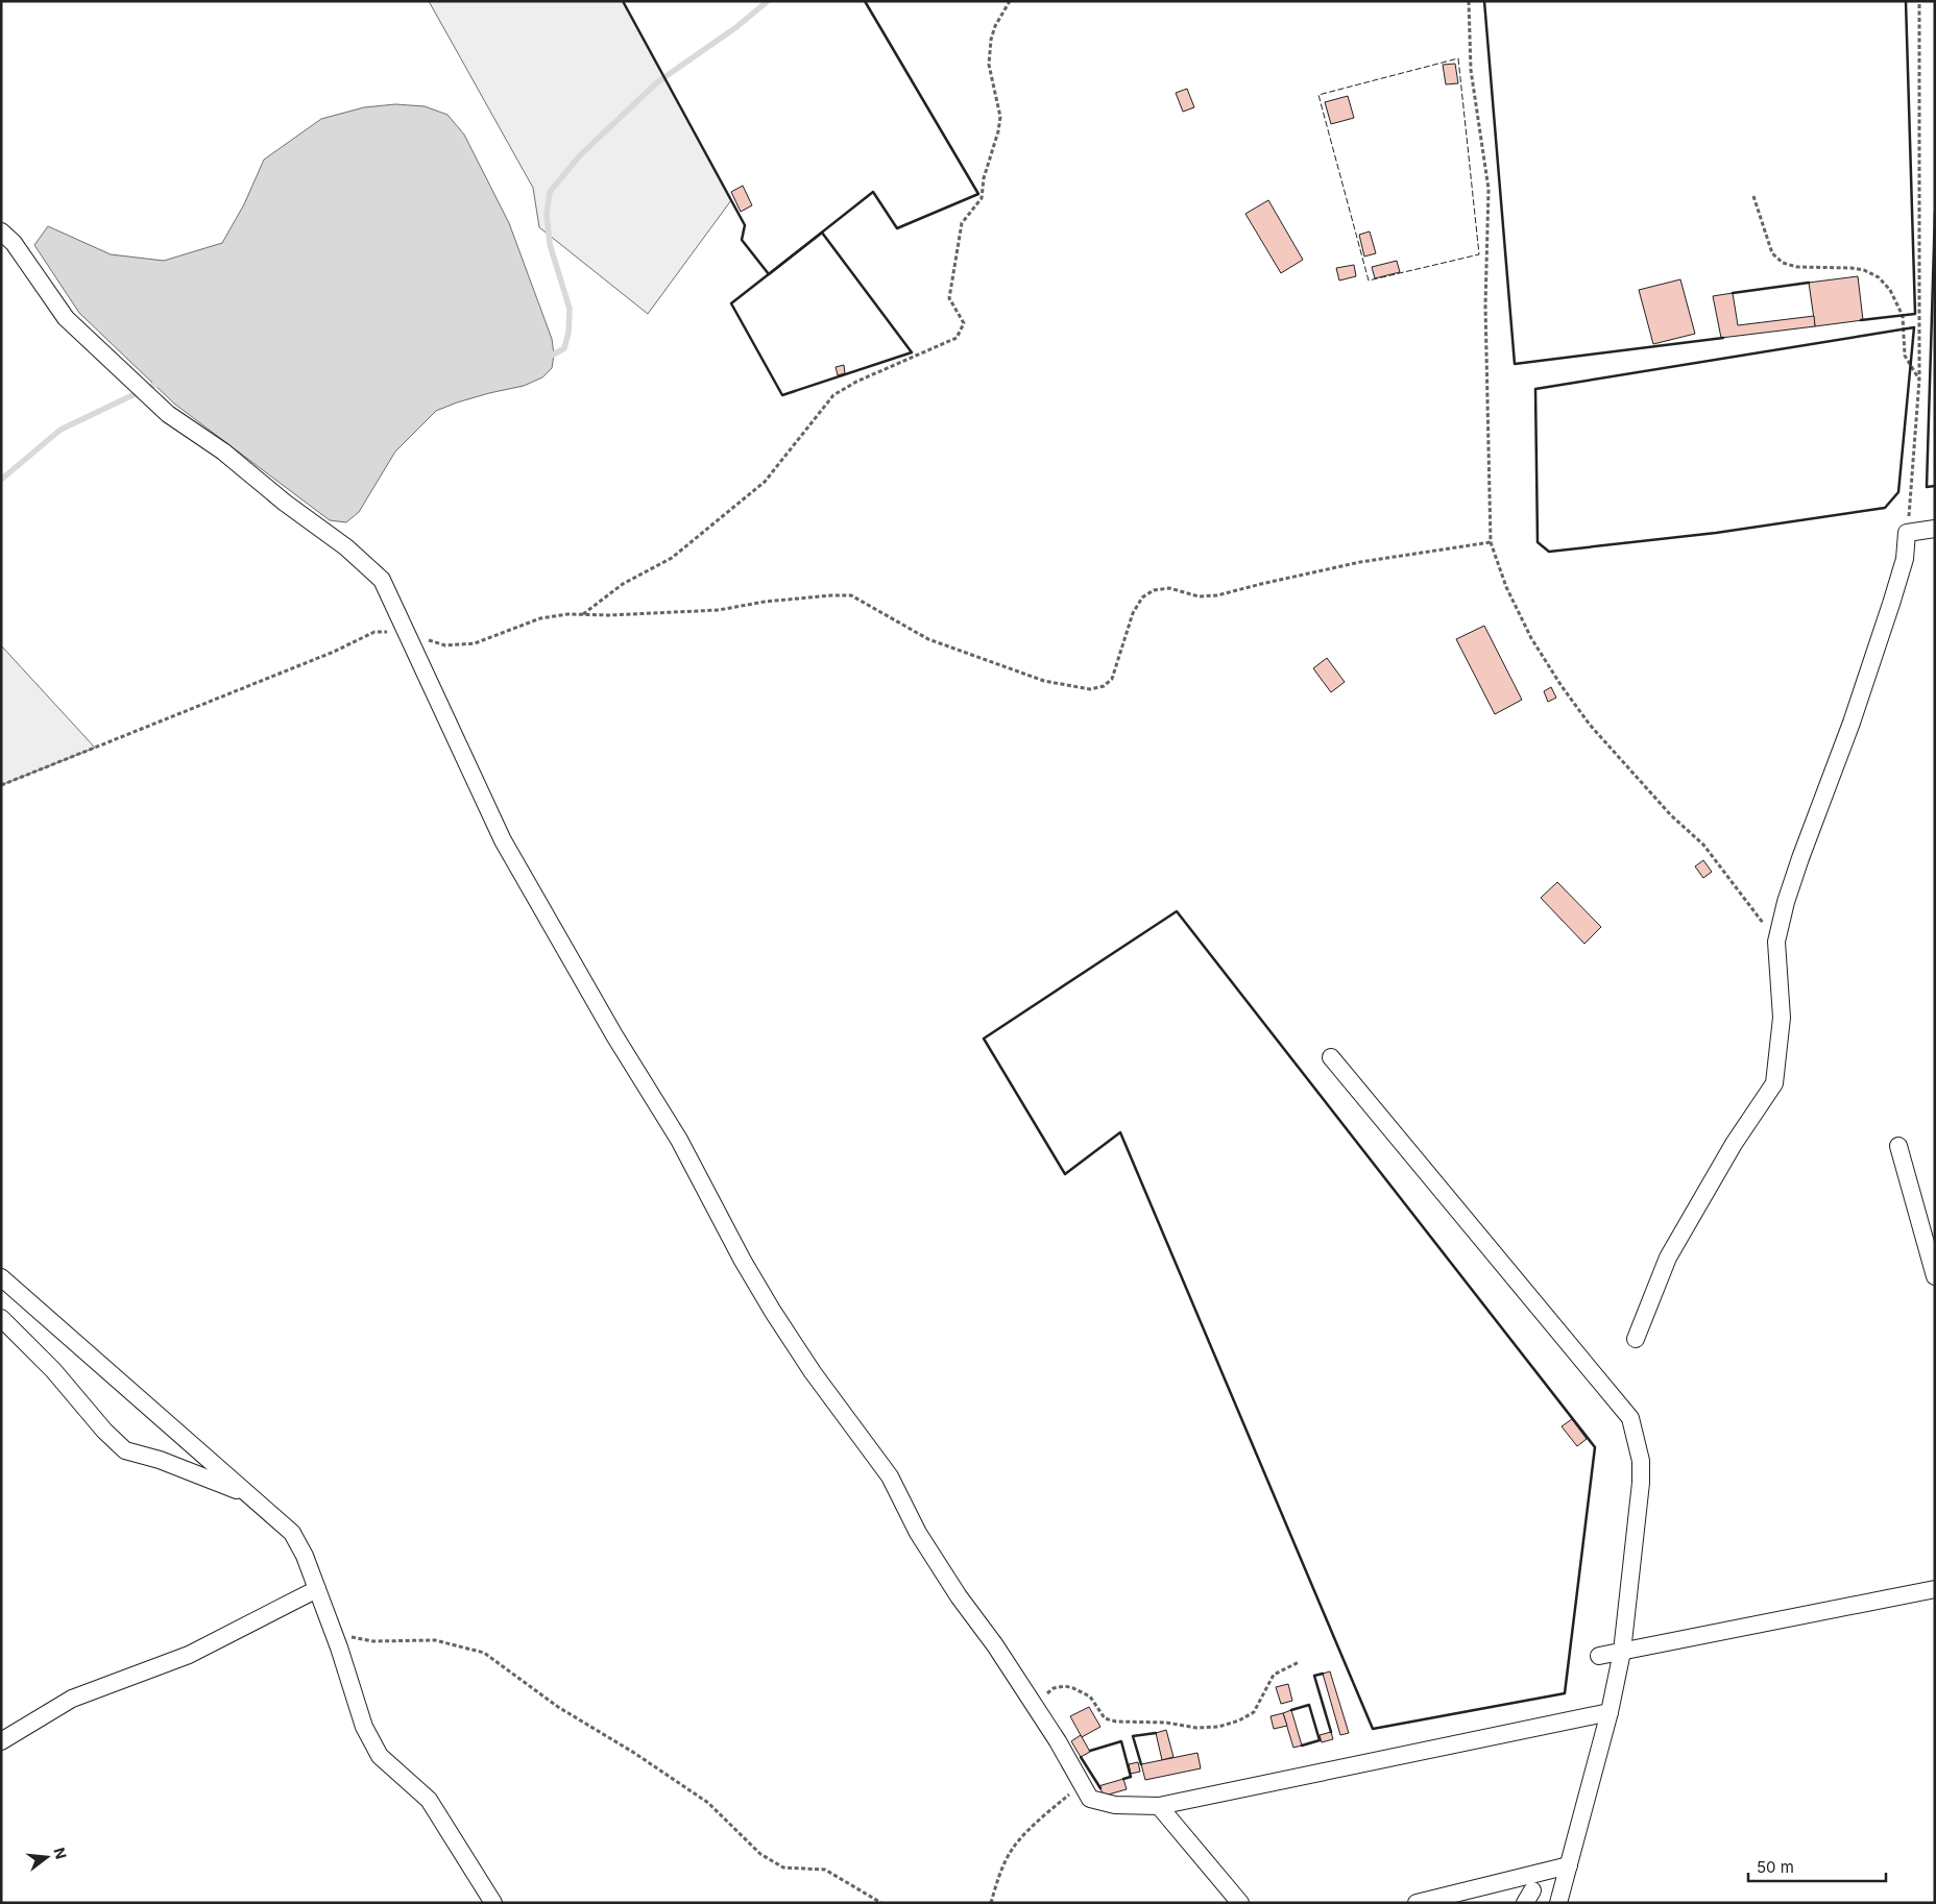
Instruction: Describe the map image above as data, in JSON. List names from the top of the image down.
{
  "scale_bar": "50 m",
  "north": "right"
}
